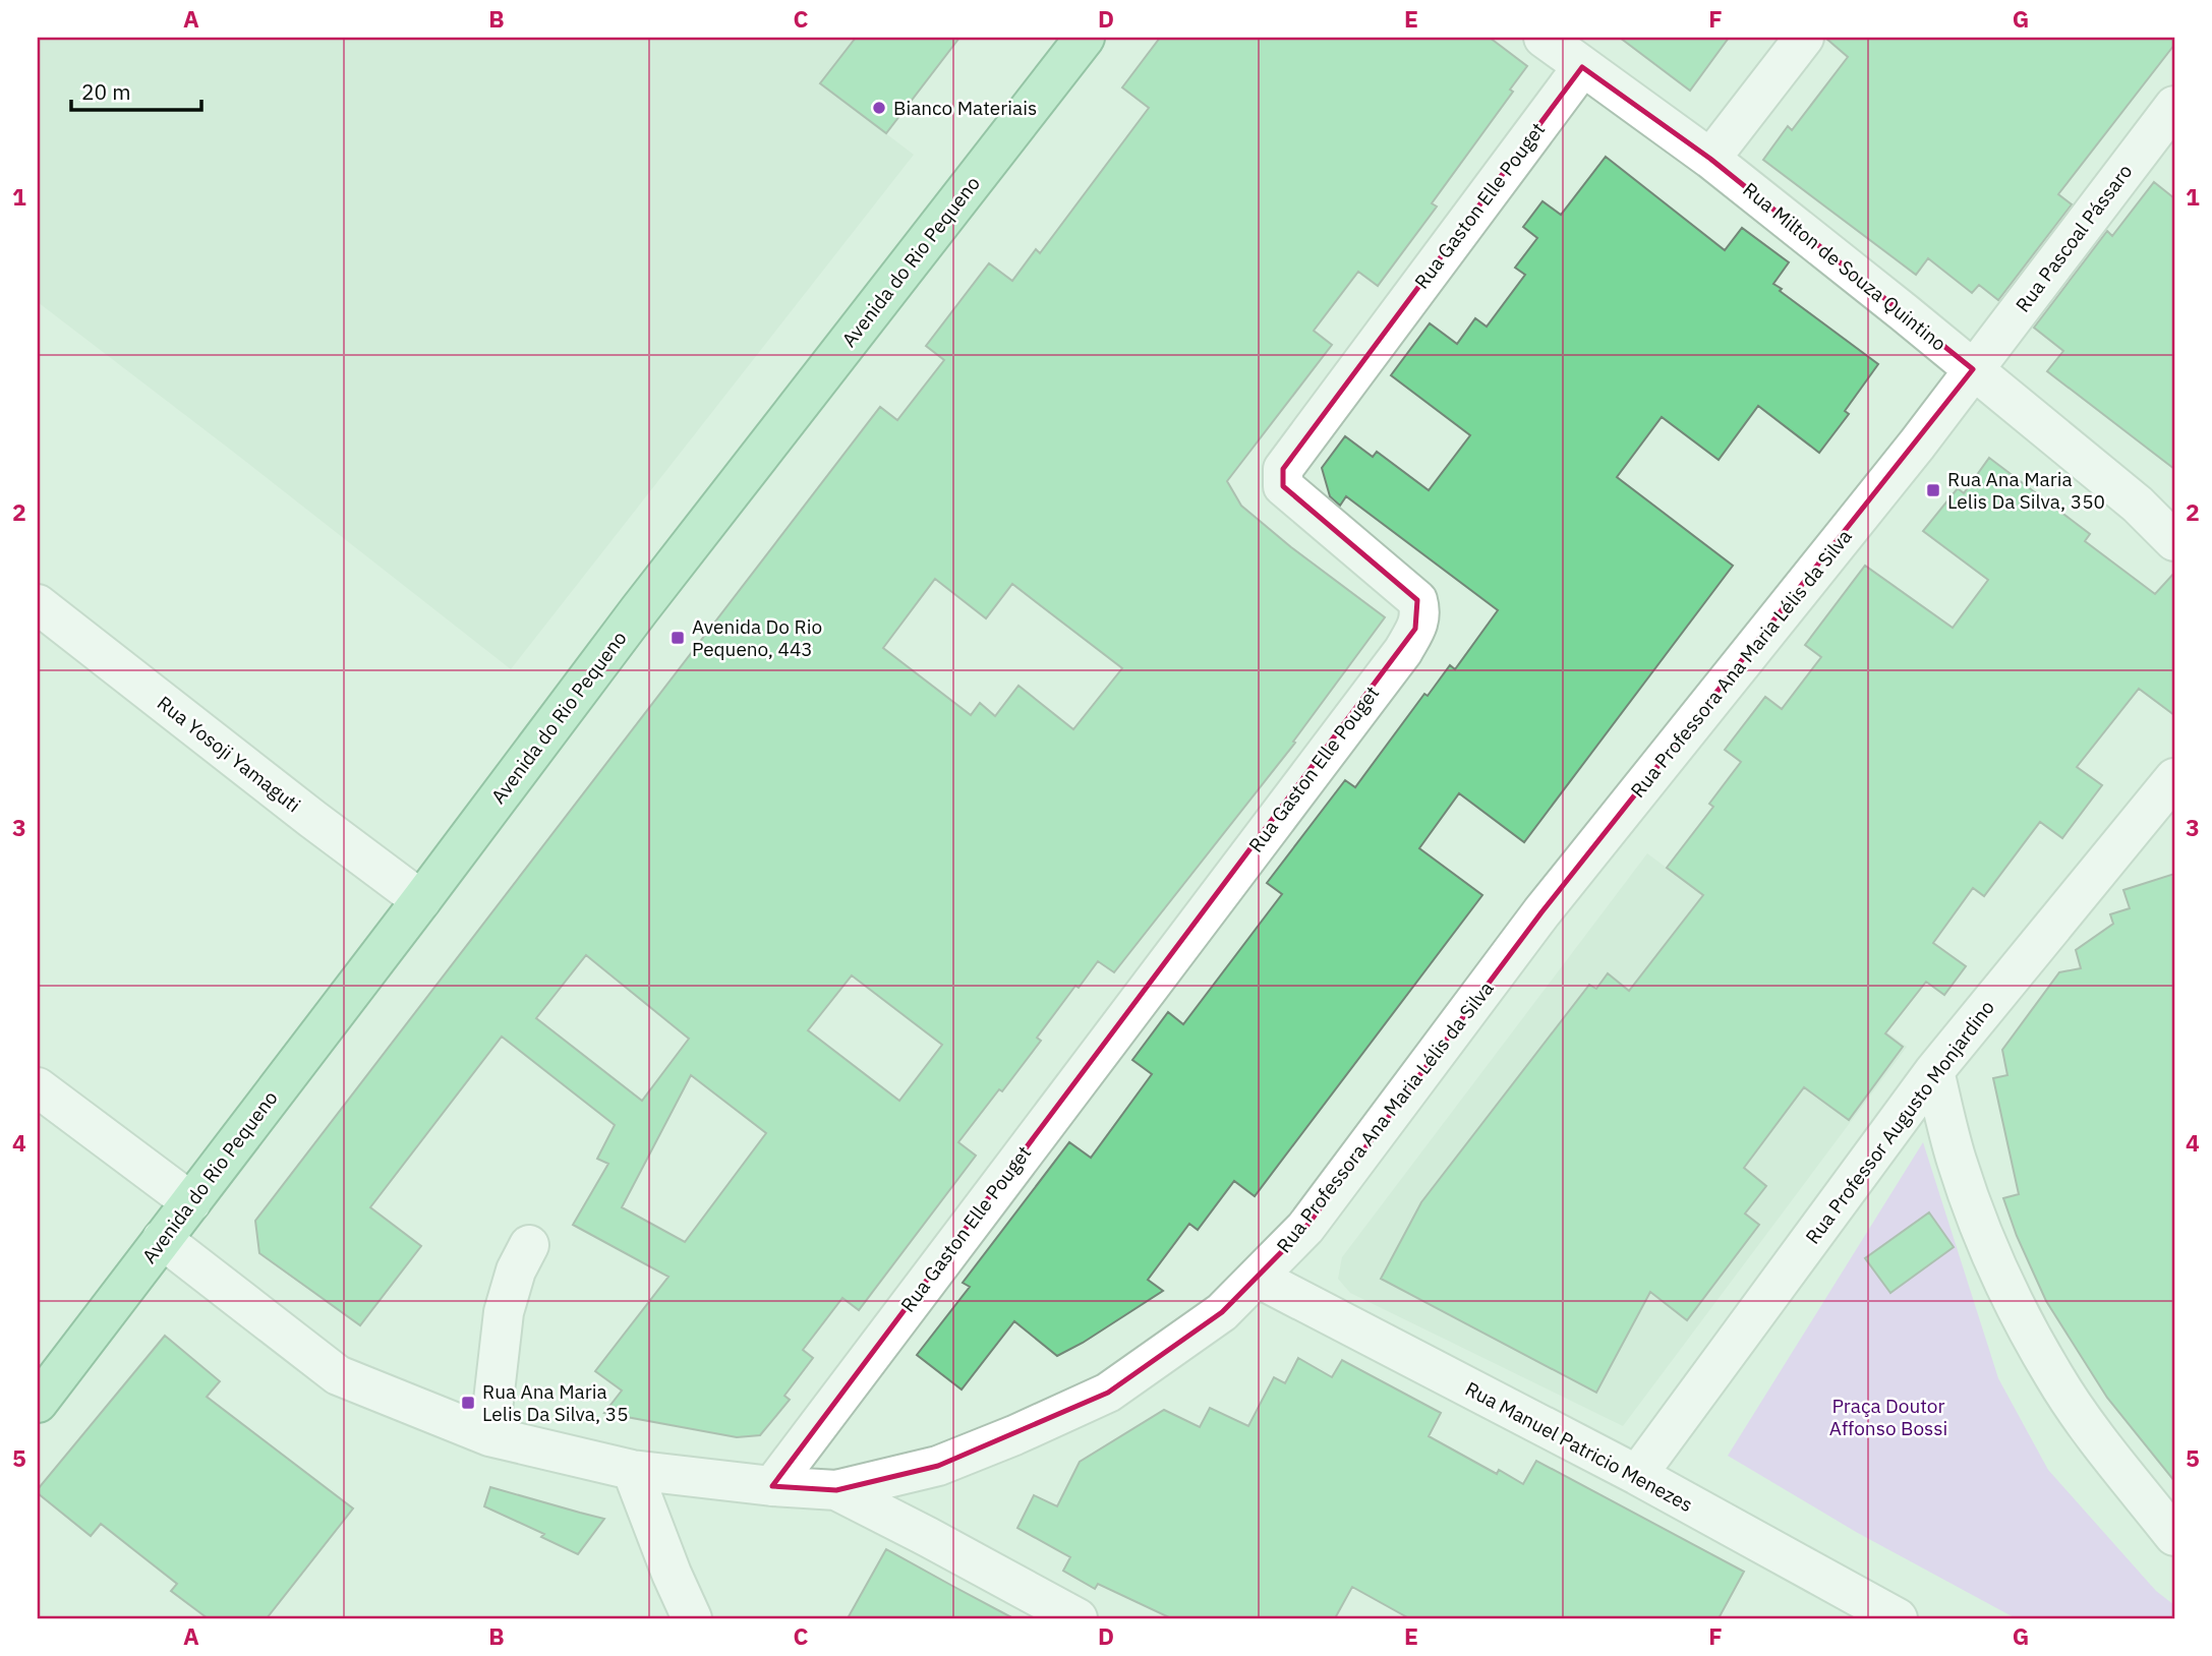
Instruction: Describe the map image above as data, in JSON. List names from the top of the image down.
{
  "streets": {
    "main road": ["Avenida do Rio Pequeno"],
    "street": [
      "Rua Gaston Elle Pouget",
      "Rua Pascoal Pássaro",
      "Rua Milton de Souza Quintino",
      "Rua Professora Ana Maria Lélis da Silva",
      "Rua Yosoji Yamaguti",
      "Rua Professor Augusto Monjardino",
      "Rua Manuel Patricio Menezes"
    ]
  },
  "crossings": [
    ["Rua Gaston Elle Pouget", "Rua Milton de Souza Quintino"],
    ["Rua Gaston Elle Pouget", "Rua Professora Ana Maria Lélis da Silva"],
    ["Rua Pascoal Pássaro", "Rua Milton de Souza Quintino"],
    ["Rua Pascoal Pássaro", "Rua Professora Ana Maria Lélis da Silva"],
    ["Avenida do Rio Pequeno", "Rua Professora Ana Maria Lélis da Silva"],
    ["Avenida do Rio Pequeno", "Rua Yosoji Yamaguti"],
    ["Rua Milton de Souza Quintino", "Rua Professora Ana Maria Lélis da Silva"],
    ["Rua Professora Ana Maria Lélis da Silva", "Rua Manuel Patricio Menezes"],
    ["Rua Professor Augusto Monjardino", "Rua Manuel Patricio Menezes"]
  ],
  "parks": ["Praça Doutor Affonso Bossi"],
  "places": {
    "other": ["Bianco Materiais"],
    "transit": ["Rua Ana Maria Lelis Da Silva, 350", "Avenida Do Rio Pequeno, 443", "Rua Ana Maria Lelis Da Silva, 35"]
  },
  "scale_bar": "20 m",
  "grid": {
    "columns": [
      "A",
      "B",
      "C",
      "D",
      "E",
      "F",
      "G"
    ],
    "rows": [
      "1",
      "2",
      "3",
      "4",
      "5"
    ]
  }
}
